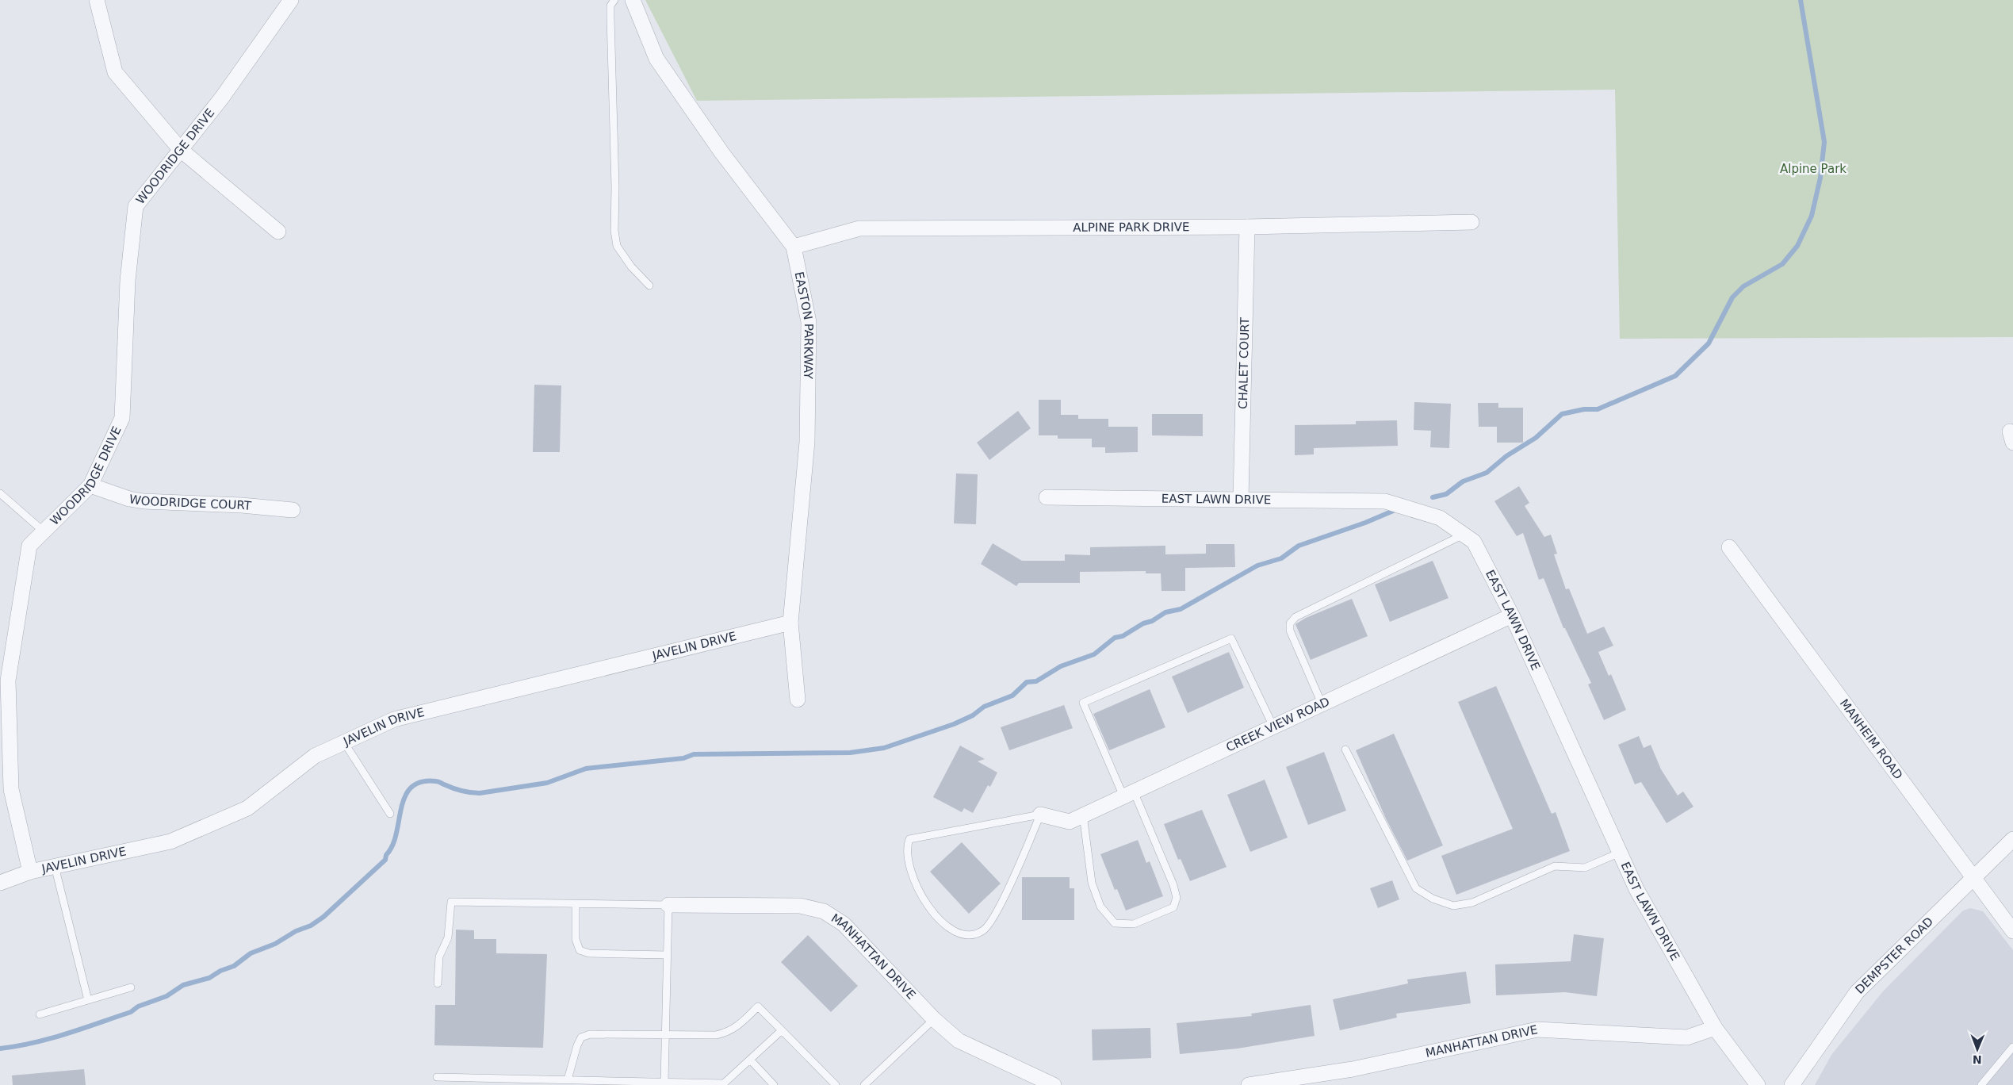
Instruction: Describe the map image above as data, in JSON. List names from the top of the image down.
{
  "streets": {
    "street": [
      "WOODRIDGE DRIVE",
      "ALPINE PARK DRIVE",
      "EASTON PARKWAY",
      "CHALET COURT",
      "EAST LAWN DRIVE",
      "WOODRIDGE COURT",
      "JAVELIN DRIVE",
      "CREEK VIEW ROAD",
      "MANHEIM ROAD",
      "DEMPSTER ROAD",
      "MANHATTAN DRIVE"
    ]
  },
  "crossings": [
    ["WOODRIDGE DRIVE", "WOODRIDGE COURT"],
    ["WOODRIDGE DRIVE", "JAVELIN DRIVE"],
    ["ALPINE PARK DRIVE", "EASTON PARKWAY"],
    ["ALPINE PARK DRIVE", "CHALET COURT"],
    ["EASTON PARKWAY", "JAVELIN DRIVE"],
    ["CHALET COURT", "EAST LAWN DRIVE"],
    ["EAST LAWN DRIVE", "CREEK VIEW ROAD"],
    ["EAST LAWN DRIVE", "MANHATTAN DRIVE"],
    ["MANHEIM ROAD", "DEMPSTER ROAD"]
  ],
  "parks": ["Alpine Park"],
  "north": "bottom"
}
